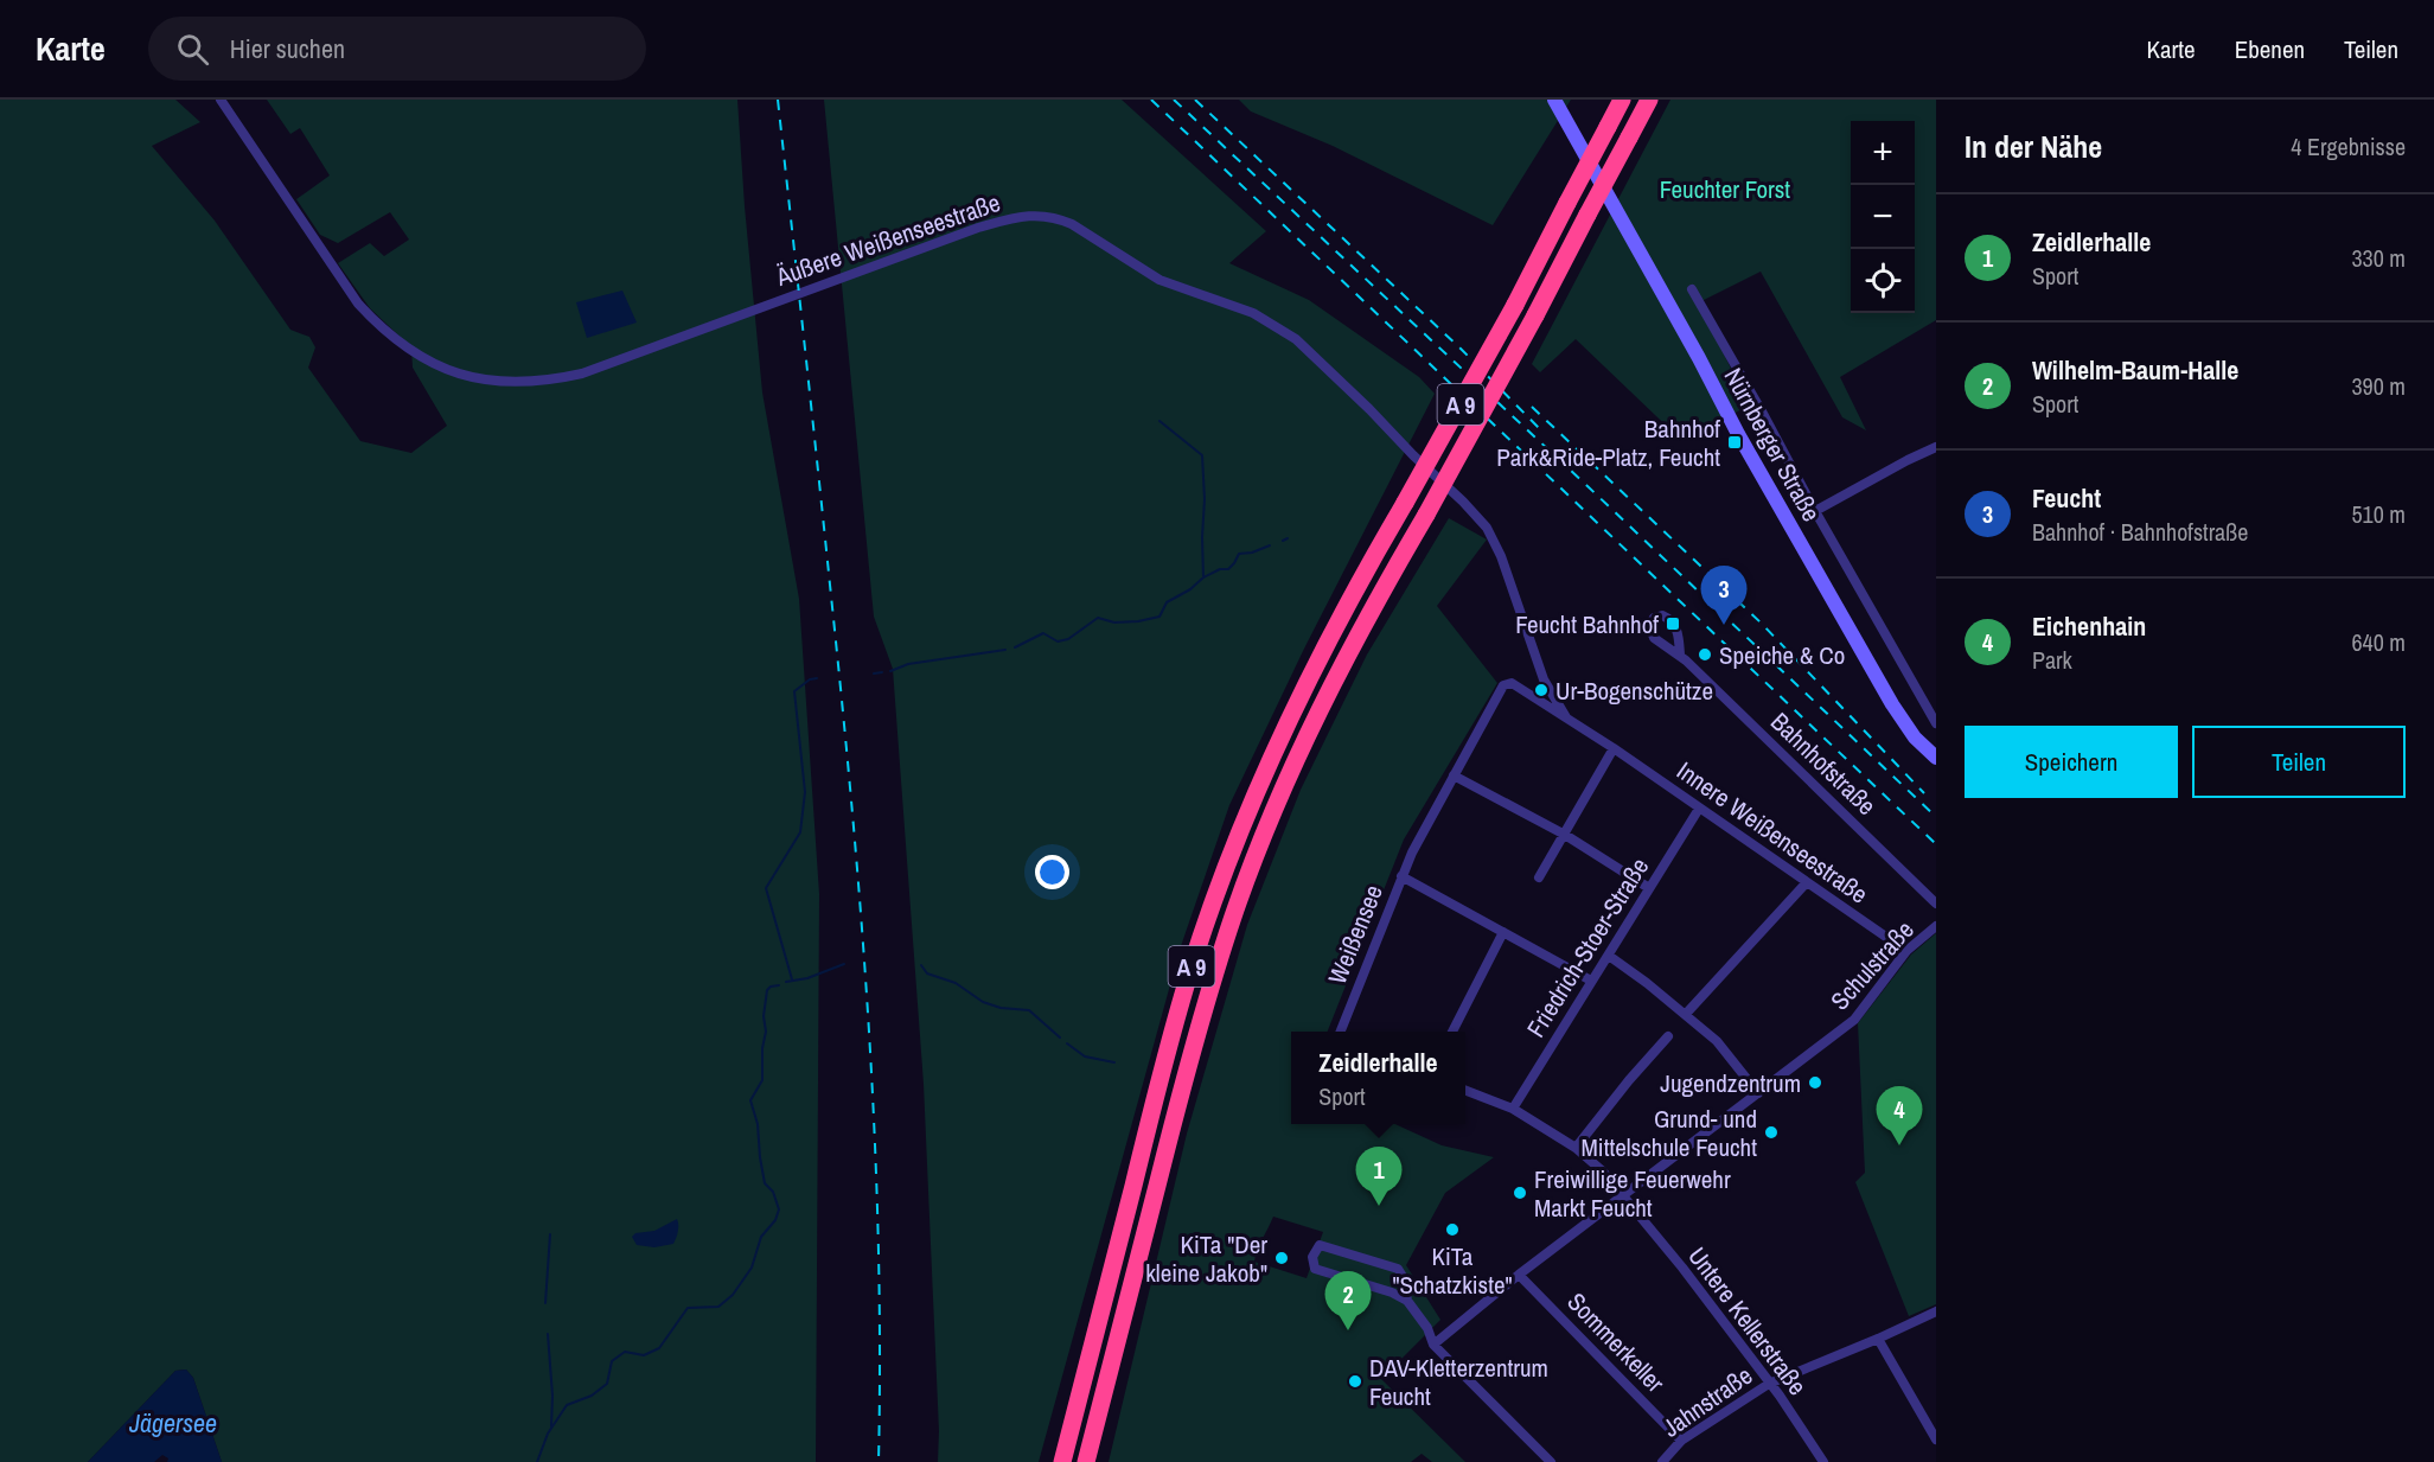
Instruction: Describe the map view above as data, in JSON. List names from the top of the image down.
{
  "streets": {
    "highway": ["A 9"],
    "main road": ["Nürnberger Straße"],
    "street": [
      "Äußere Weißenseestraße",
      "Bahnhofstraße",
      "Innere Weißenseestraße",
      "Weißensee",
      "Friedrich-Stoer-Straße",
      "Schulstraße",
      "Untere Kellerstraße",
      "Sommerkeller",
      "Jahnstraße"
    ]
  },
  "crossings": [
    ["Äußere Weißenseestraße", "Innere Weißenseestraße"],
    ["Innere Weißenseestraße", "Weißensee"],
    ["Innere Weißenseestraße", "Friedrich-Stoer-Straße"],
    ["Innere Weißenseestraße", "Schulstraße"],
    ["Weißensee", "Friedrich-Stoer-Straße"],
    ["Friedrich-Stoer-Straße", "Untere Kellerstraße"],
    ["Schulstraße", "Untere Kellerstraße"],
    ["Schulstraße", "Sommerkeller"],
    ["Untere Kellerstraße", "Jahnstraße"],
    ["Sommerkeller", "Jahnstraße"]
  ],
  "water": ["Jägersee"],
  "parks": ["Feuchter Forst"],
  "places": {
    "transit": ["Bahnhof Park&Ride-Platz, Feucht", "Feucht Bahnhof"],
    "other": [
      "Speiche & Co",
      "Ur-Bogenschütze",
      "Jugendzentrum",
      "Grund- und Mittelschule Feucht",
      "Freiwillige Feuerwehr Markt Feucht",
      "KiTa \"Schatzkiste\"",
      "KiTa \"Der kleine Jakob\"",
      "DAV-Kletterzentrum Feucht"
    ]
  },
  "page": {
    "header": "Karte",
    "search": "Hier suchen",
    "nav": ["Karte", "Ebenen", "Teilen"],
    "heading": ["In der Nähe", "4 Ergebnisse"],
    "map_buttons": ["+", "−"],
    "list": [
      {
        "mark": "1",
        "name": "Zeidlerhalle",
        "note": "Sport",
        "value": "330 m"
      },
      {
        "mark": "2",
        "name": "Wilhelm-Baum-Halle",
        "note": "Sport",
        "value": "390 m"
      },
      {
        "mark": "3",
        "name": "Feucht",
        "note": "Bahnhof · Bahnhofstraße",
        "value": "510 m"
      },
      {
        "mark": "4",
        "name": "Eichenhain",
        "note": "Park",
        "value": "640 m"
      }
    ],
    "pins": [
      "3",
      "4",
      "1",
      "2"
    ],
    "buttons": ["Speichern", "Teilen"],
    "popup": ["Zeidlerhalle", "Sport"]
  }
}
